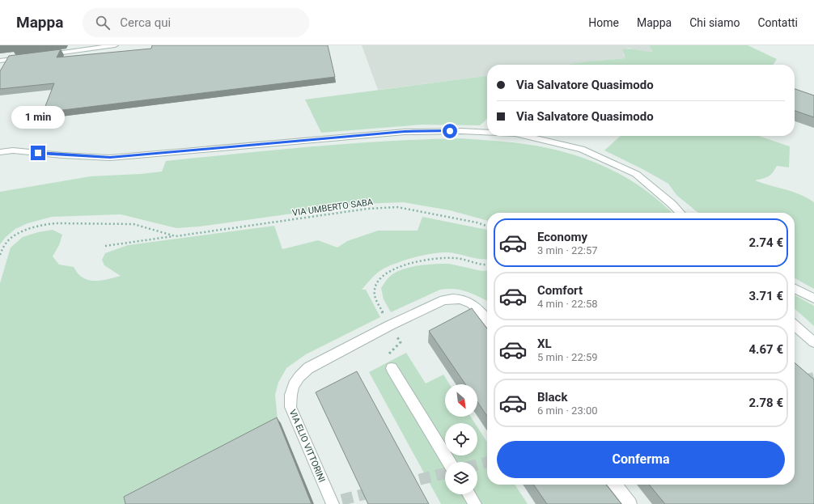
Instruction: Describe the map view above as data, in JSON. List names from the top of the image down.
{
  "streets": {
    "street": ["VIA ELIO VITTORINI"],
    "path": ["VIA UMBERTO SABA"]
  },
  "north": "bottom right",
  "page": {
    "header": "Mappa",
    "search": "Cerca qui",
    "nav": [
      "Home",
      "Mappa",
      "Chi siamo",
      "Contatti"
    ],
    "banner": ["Via Salvatore Quasimodo", "Via Salvatore Quasimodo"],
    "bubble": "1 min",
    "list": [
      {
        "name": "Economy",
        "note": "3 min · 22:57",
        "value": "2.74 €"
      },
      {
        "name": "Comfort",
        "note": "4 min · 22:58",
        "value": "3.71 €"
      },
      {
        "name": "XL",
        "note": "5 min · 22:59",
        "value": "4.67 €"
      },
      {
        "name": "Black",
        "note": "6 min · 23:00",
        "value": "2.78 €"
      }
    ],
    "buttons": "Conferma"
  }
}
